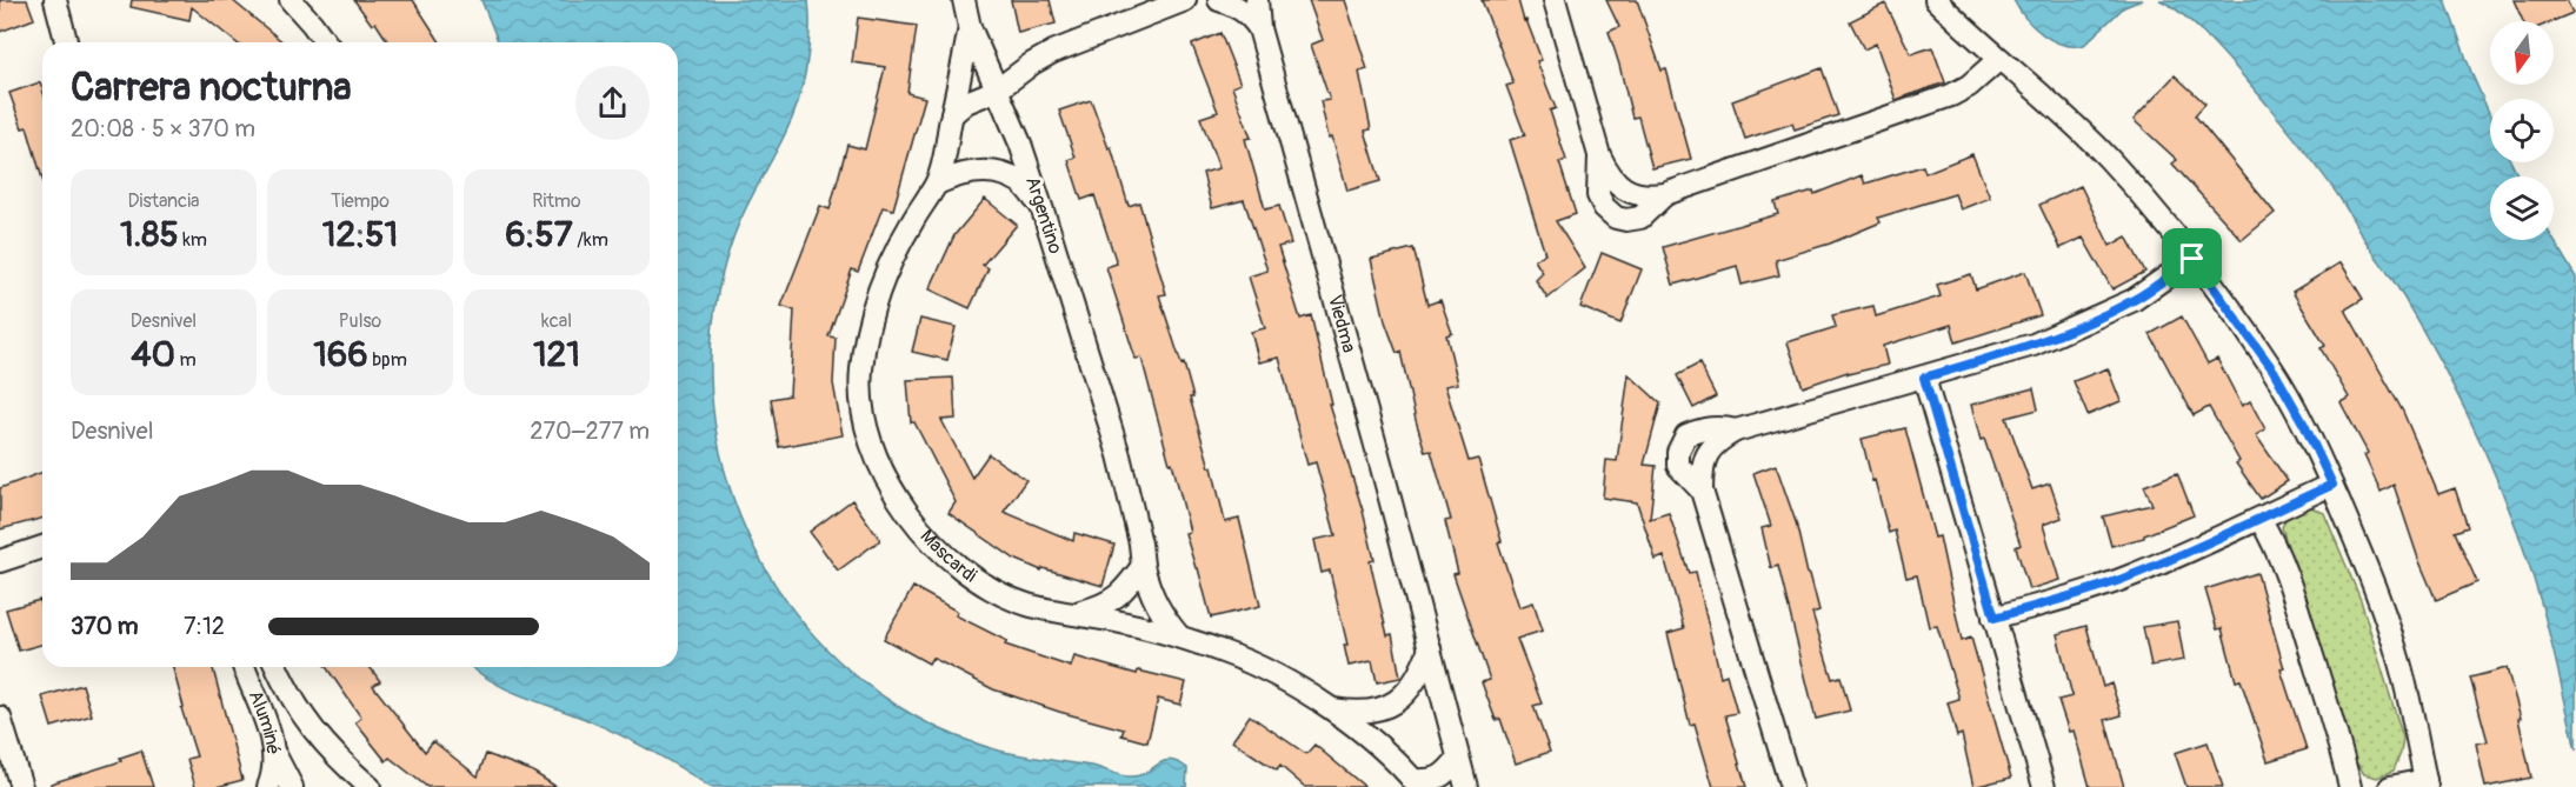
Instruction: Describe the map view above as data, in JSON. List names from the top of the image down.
{
  "streets": {
    "street": [
      "Argentino",
      "Viedma",
      "Mascardi",
      "Aluminé"
    ]
  },
  "crossings": [
    ["Argentino", "Mascardi"],
    ["Viedma", "Mascardi"]
  ],
  "north": "bottom",
  "page": {
    "heading": ["Carrera nocturna", "20:08 · 5 × 370 m"],
    "stats": [
      ["Distancia", "1.85 km"],
      ["Tiempo", "12:51"],
      ["Ritmo", "6:57 /km"],
      ["Desnivel", "40 m"],
      ["Pulso", "166 bpm"],
      ["kcal", "121"]
    ],
    "chart": ["Desnivel", "270–277 m"],
    "list": [
      {
        "name": "370 m",
        "note": "7:12"
      }
    ]
  }
}
